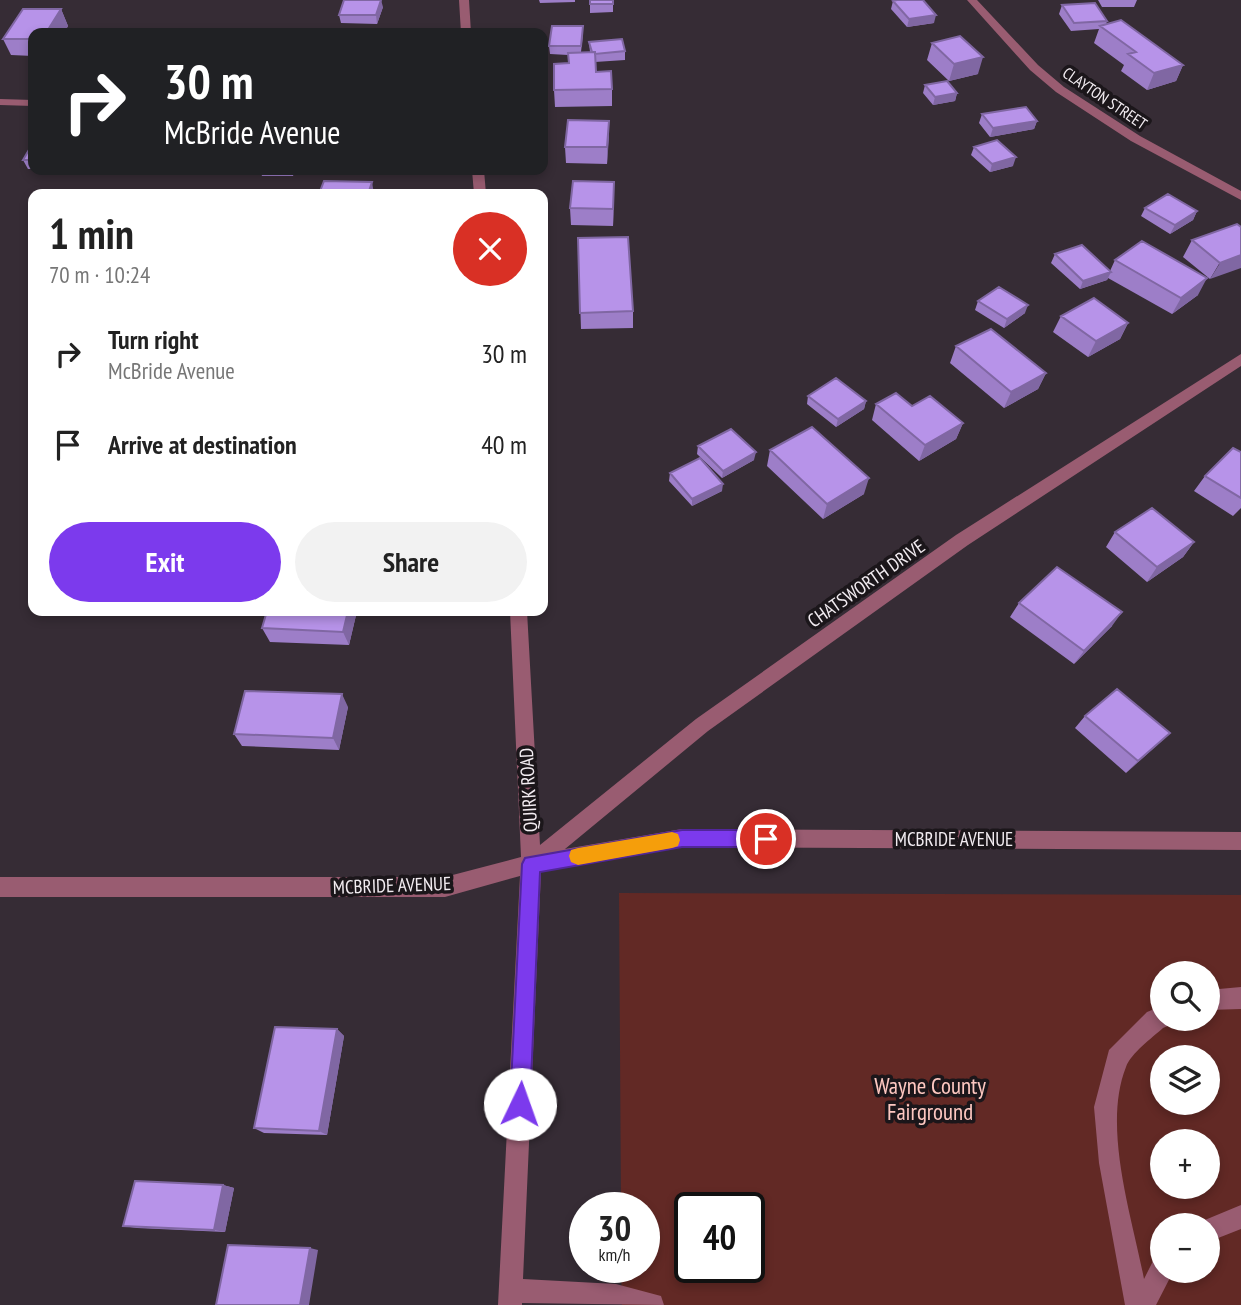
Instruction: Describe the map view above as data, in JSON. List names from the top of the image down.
{
  "streets": {
    "street": [
      "CLAYTON STREET",
      "CHATSWORTH DRIVE",
      "QUIRK ROAD",
      "MCBRIDE AVENUE"
    ]
  },
  "crossings": [
    ["CHATSWORTH DRIVE", "QUIRK ROAD"],
    ["CHATSWORTH DRIVE", "MCBRIDE AVENUE"],
    ["QUIRK ROAD", "MCBRIDE AVENUE"]
  ],
  "parks": ["Wayne County Fairground"],
  "page": {
    "turn": ["30 m", "McBride Avenue"],
    "heading": ["1 min", "70 m · 10:24"],
    "list": [
      {
        "name": "Turn right",
        "note": "McBride Avenue",
        "value": "30 m"
      },
      {
        "name": "Arrive at destination",
        "value": "40 m"
      }
    ],
    "buttons": ["Exit", "Share"],
    "map_buttons": ["+", "−"],
    "speed": "30 km/h",
    "limit": "40"
  }
}
